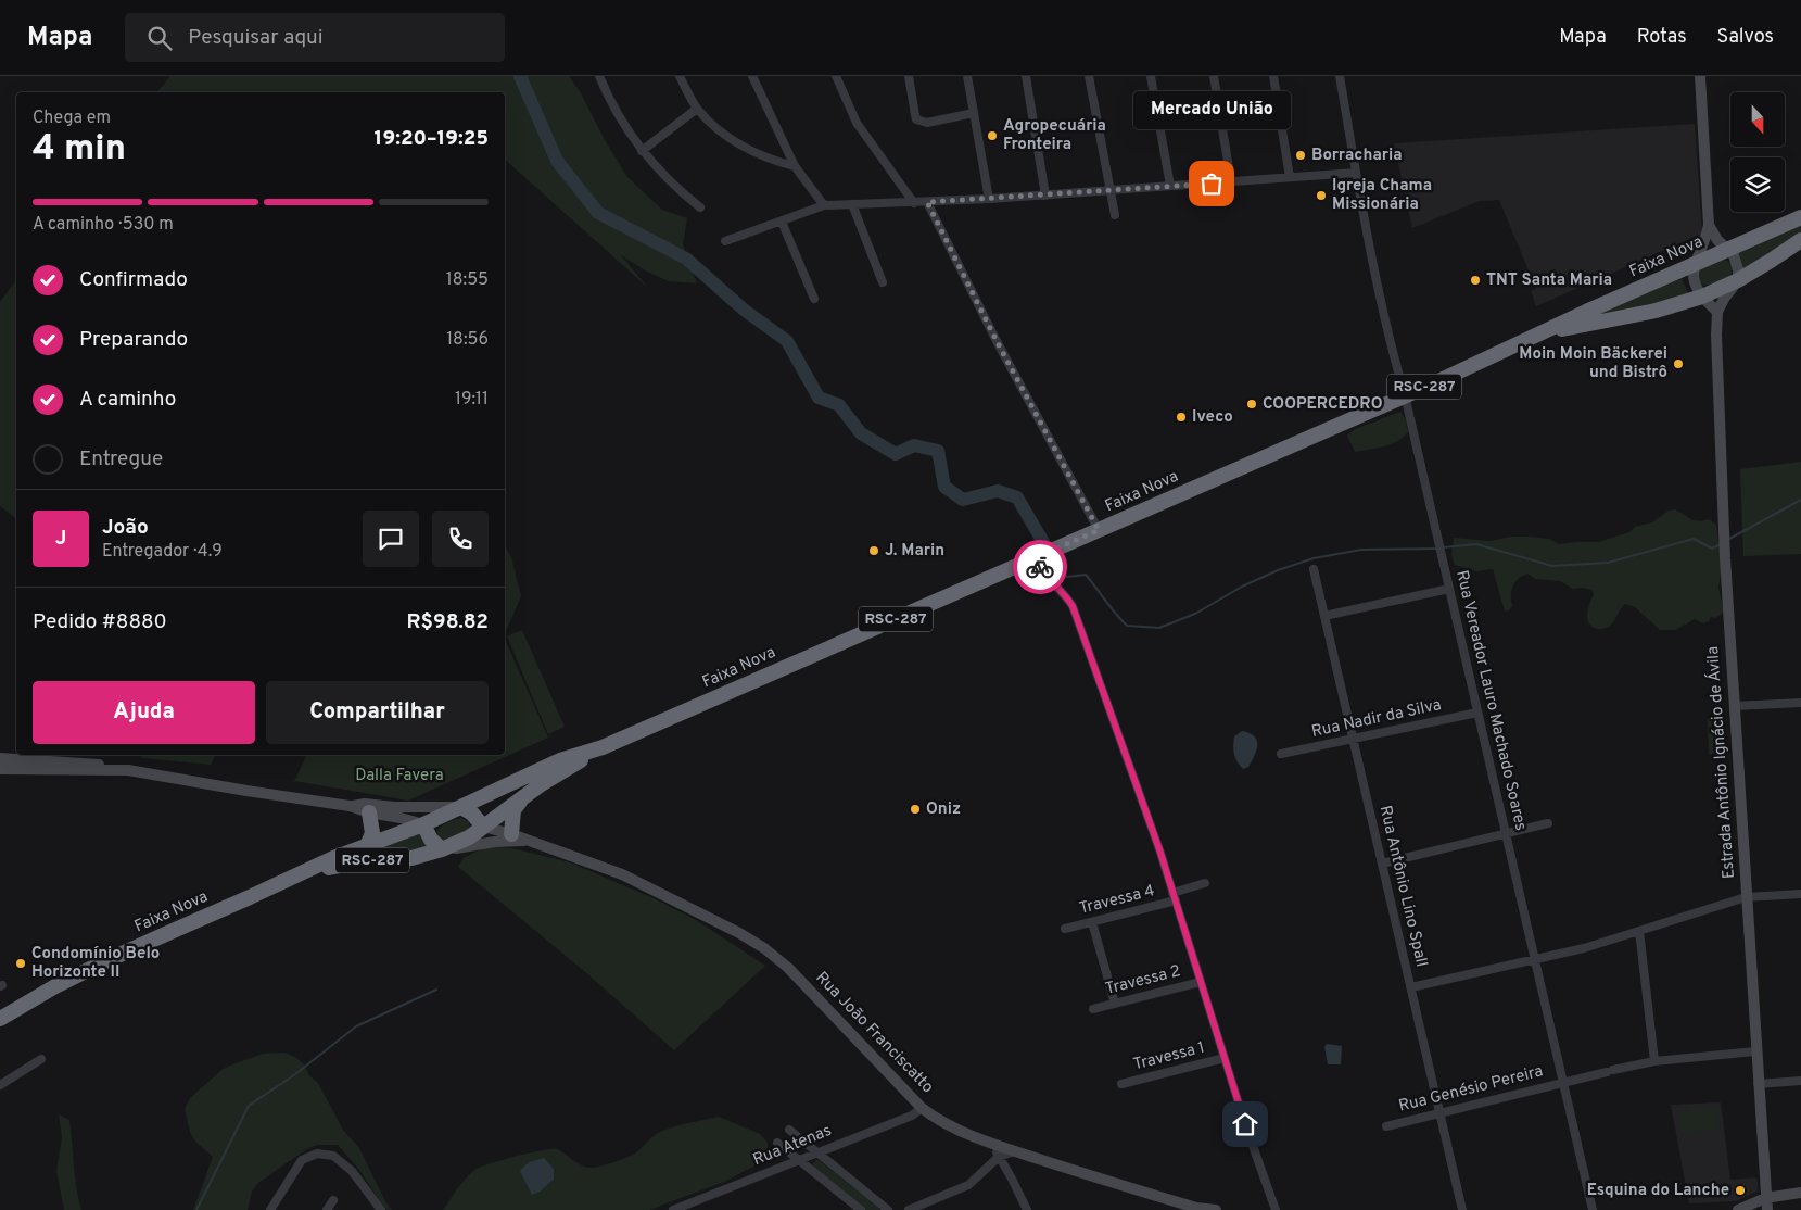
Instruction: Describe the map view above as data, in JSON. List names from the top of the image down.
{
  "streets": {
    "highway": ["Faixa Nova", "RSC-287"],
    "street": [
      "Rua Vereador Lauro Machado Soares",
      "Rua Nadir da Silva",
      "Estrada Antônio Ignácio de Ávila",
      "Rua Antônio Lino Spall",
      "Travessa 4",
      "Travessa 2",
      "Rua João Franciscatto",
      "Travessa 1",
      "Rua Genésio Pereira",
      "Rua Atenas"
    ]
  },
  "crossings": [
    ["Faixa Nova", "RSC-287"],
    ["Faixa Nova", "Rua Vereador Lauro Machado Soares"],
    ["Faixa Nova", "Estrada Antônio Ignácio de Ávila"],
    ["Faixa Nova", "Rua João Franciscatto"],
    ["RSC-287", "Rua João Franciscatto"],
    ["Rua Vereador Lauro Machado Soares", "Rua Nadir da Silva"],
    ["Rua Vereador Lauro Machado Soares", "Rua Genésio Pereira"],
    ["Rua Nadir da Silva", "Rua Antônio Lino Spall"],
    ["Estrada Antônio Ignácio de Ávila", "Rua Genésio Pereira"],
    ["Rua Antônio Lino Spall", "Rua Genésio Pereira"],
    ["Rua João Franciscatto", "Rua Atenas"]
  ],
  "parks": ["Dalla Favera"],
  "places": [
    "Agropecuária Fronteira",
    "Borracharia",
    "Mercado União",
    "Igreja Chama Missionária",
    "TNT Santa Maria",
    "Moin Moin Bäckerei und Bistrô",
    "COOPERCEDRO",
    "Iveco",
    "J. Marin",
    "Oniz",
    "Condomínio Belo Horizonte II",
    "Esquina do Lanche"
  ],
  "north": "bottom",
  "page": {
    "header": "Mapa",
    "search": "Pesquisar aqui",
    "nav": ["Mapa", "Rotas", "Salvos"],
    "bubble": "Mercado União",
    "heading": ["4 min", "Chega em", "19:20–19:25"],
    "panel": [
      "João",
      "Entregador · 4.9",
      "Pedido #8880",
      "R$98.82"
    ],
    "bar": "A caminho · 530 m",
    "list": [
      ["Confirmado", "18:55"],
      ["Preparando", "18:56"],
      ["A caminho", "19:11"],
      "Entregue"
    ],
    "round": "J",
    "buttons": ["Ajuda", "Compartilhar"]
  }
}
